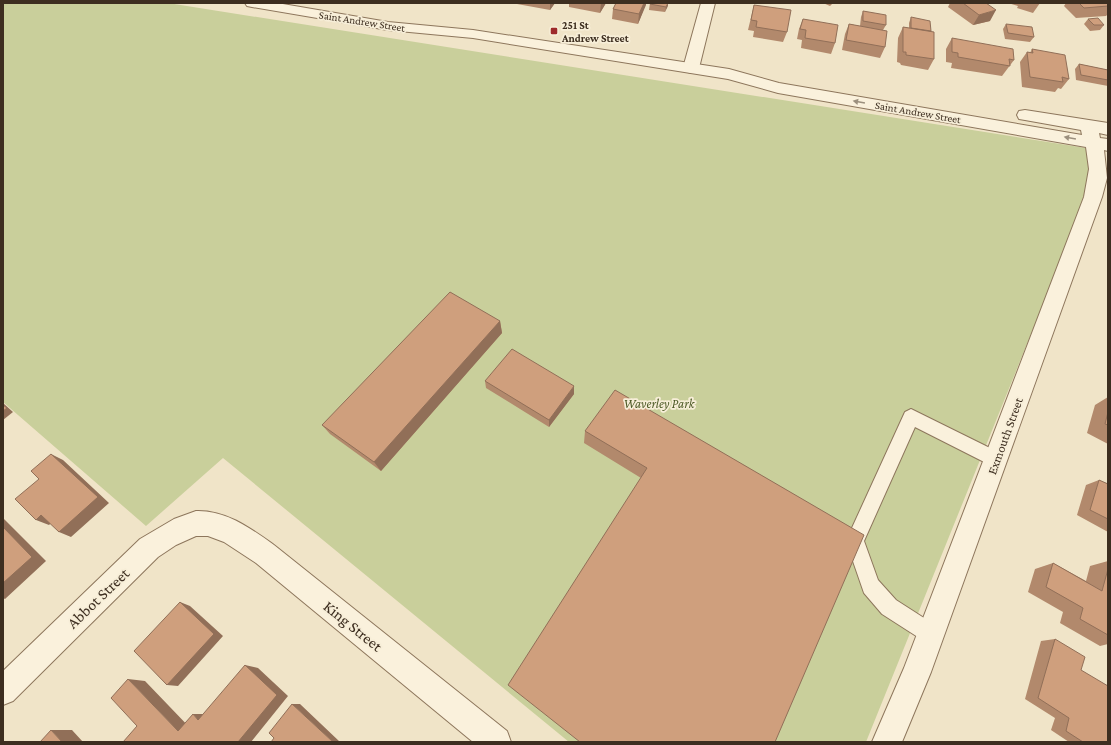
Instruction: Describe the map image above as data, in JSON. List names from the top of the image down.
{
  "streets": {
    "street": [
      "Saint Andrew Street",
      "Exmouth Street",
      "Abbot Street",
      "King Street"
    ]
  },
  "crossings": [
    ["Saint Andrew Street", "Exmouth Street"],
    ["Abbot Street", "King Street"]
  ],
  "parks": ["Waverley Park"],
  "places": {
    "transit": ["251 St Andrew Street"]
  }
}
